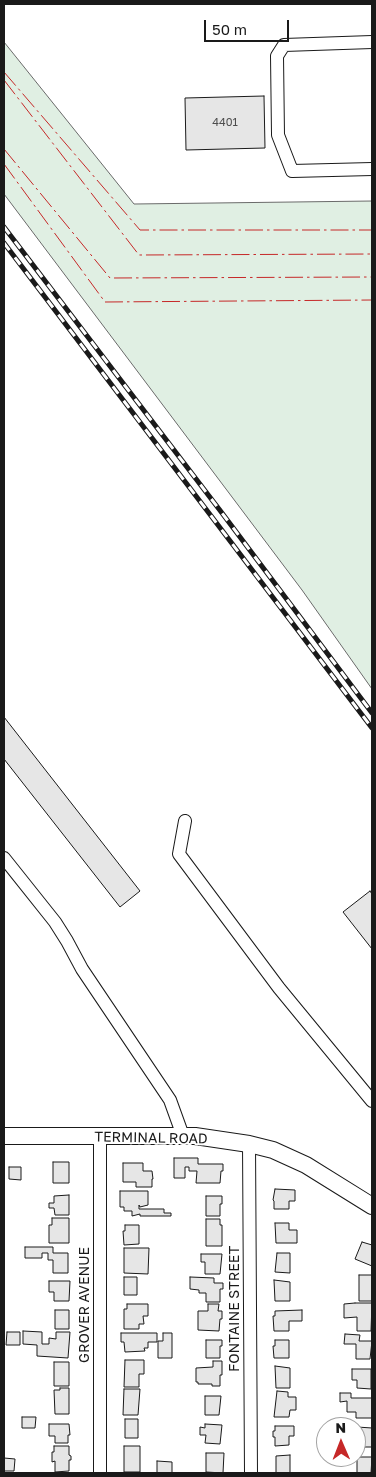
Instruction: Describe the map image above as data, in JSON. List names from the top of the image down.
{
  "streets": {
    "main road": ["TERMINAL ROAD"],
    "street": ["GROVER AVENUE", "FONTAINE STREET"]
  },
  "crossings": [
    ["TERMINAL ROAD", "GROVER AVENUE"],
    ["TERMINAL ROAD", "FONTAINE STREET"]
  ],
  "house_numbers": ["4401"],
  "scale_bar": "50 m",
  "north": "top"
}
